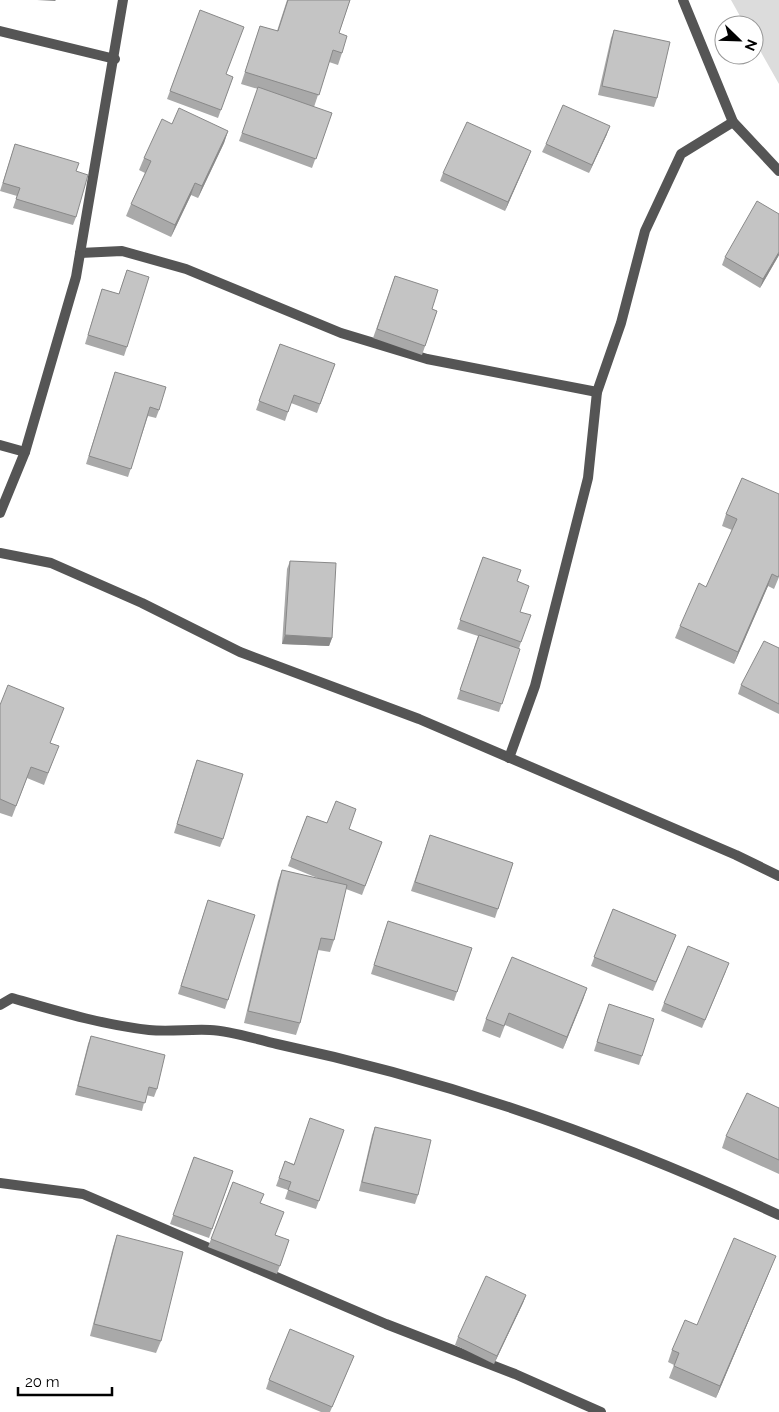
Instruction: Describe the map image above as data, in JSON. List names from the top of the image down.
{
  "scale_bar": "20 m",
  "north": "bottom right"
}
